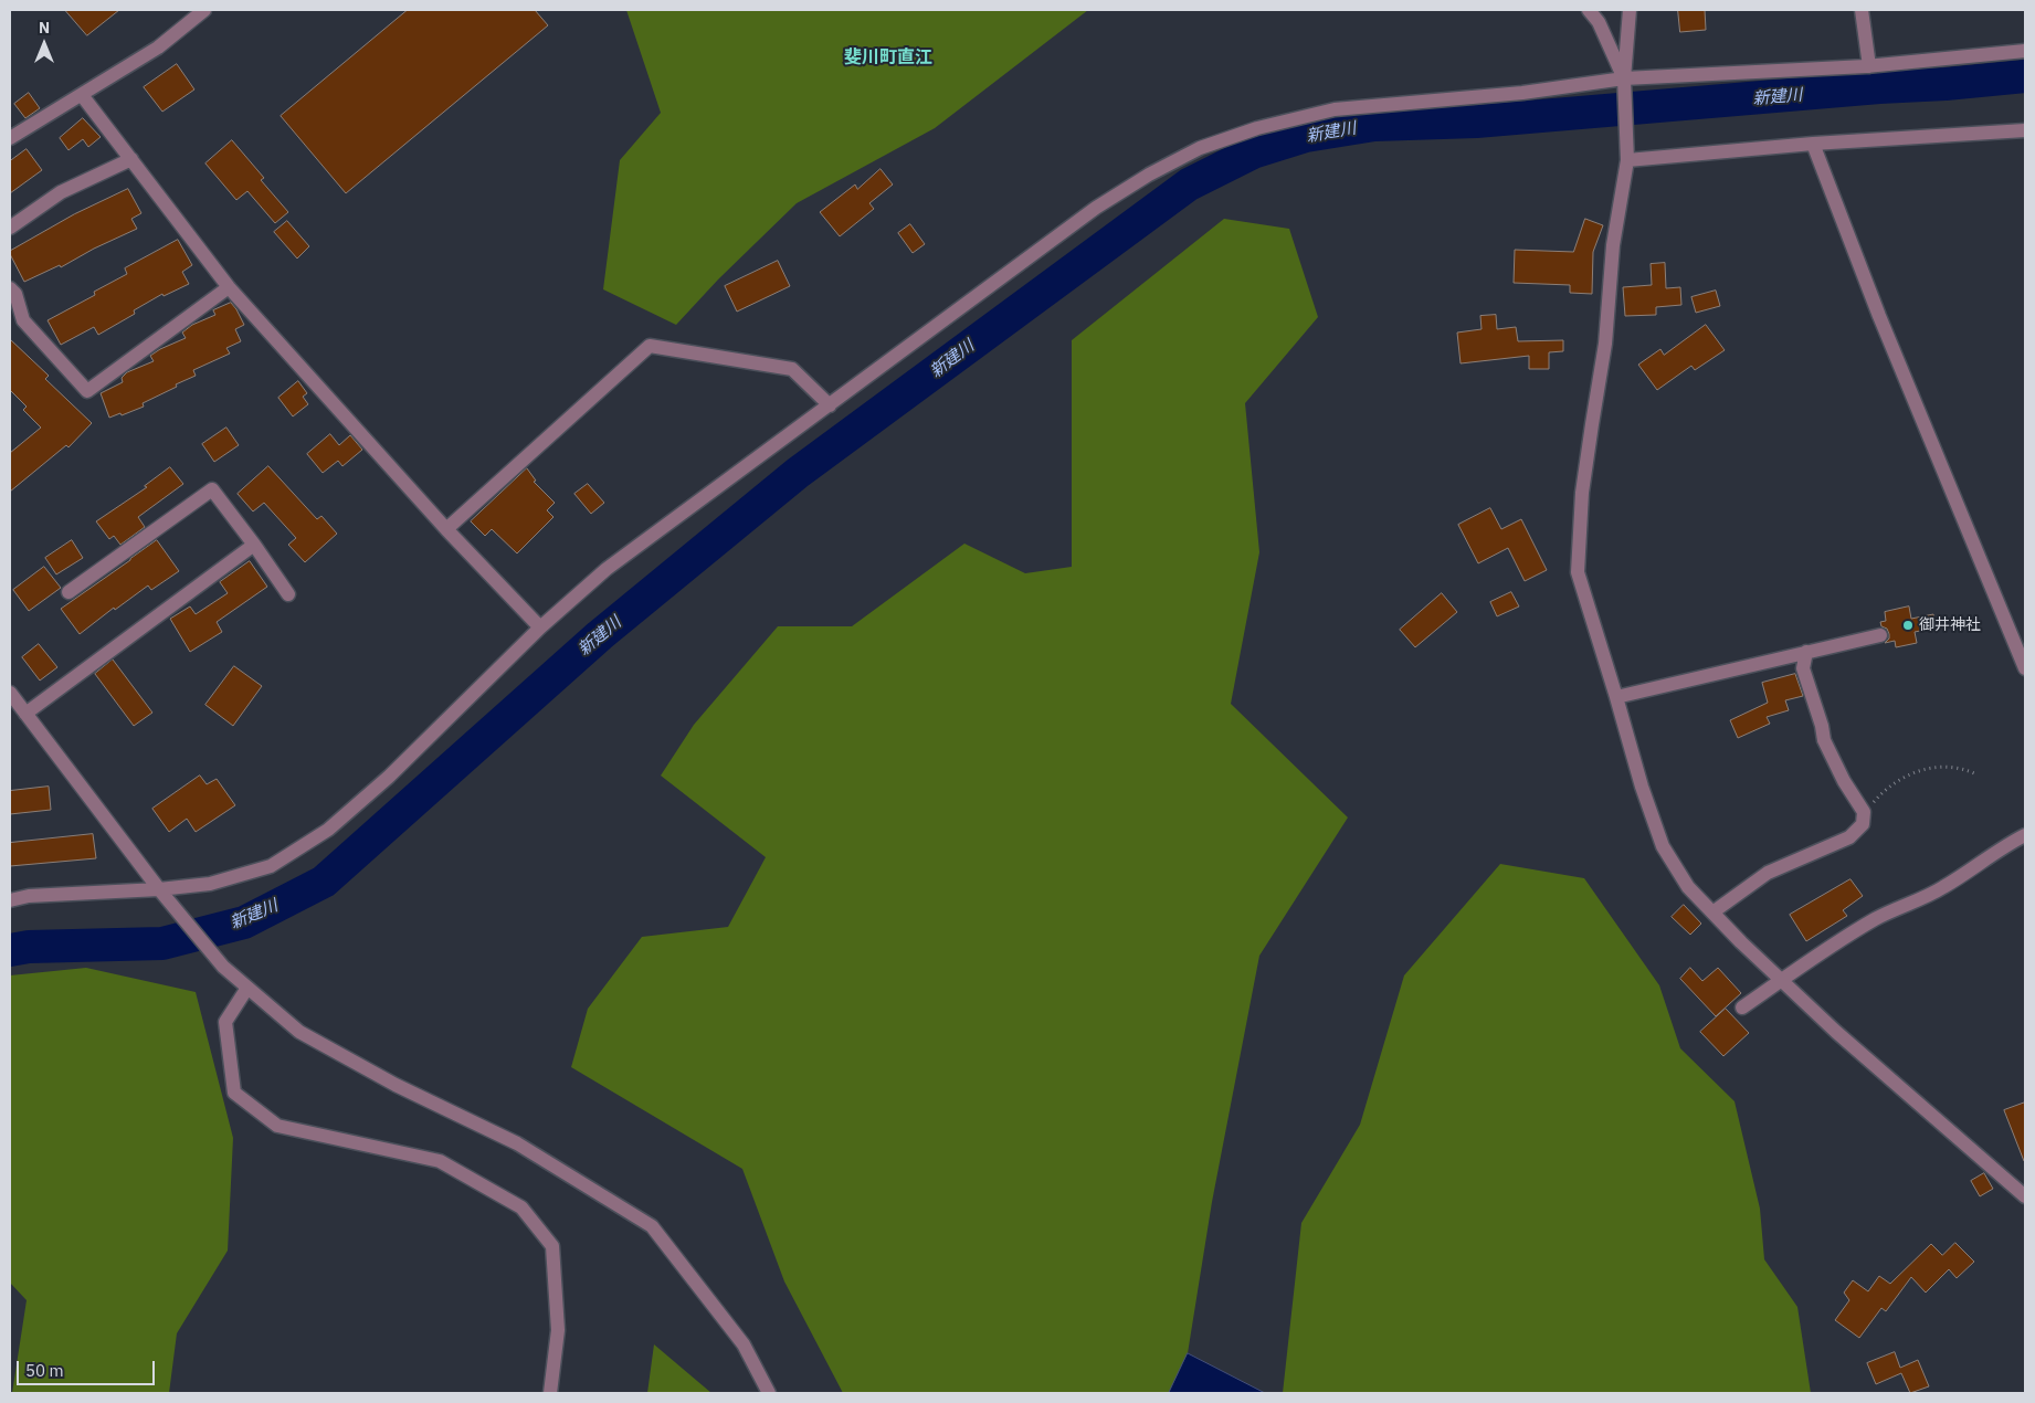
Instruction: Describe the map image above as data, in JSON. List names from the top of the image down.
{
  "districts": ["斐川町直江"],
  "water": ["新建川"],
  "places": ["御井神社"],
  "scale_bar": "50 m",
  "north": "top"
}
